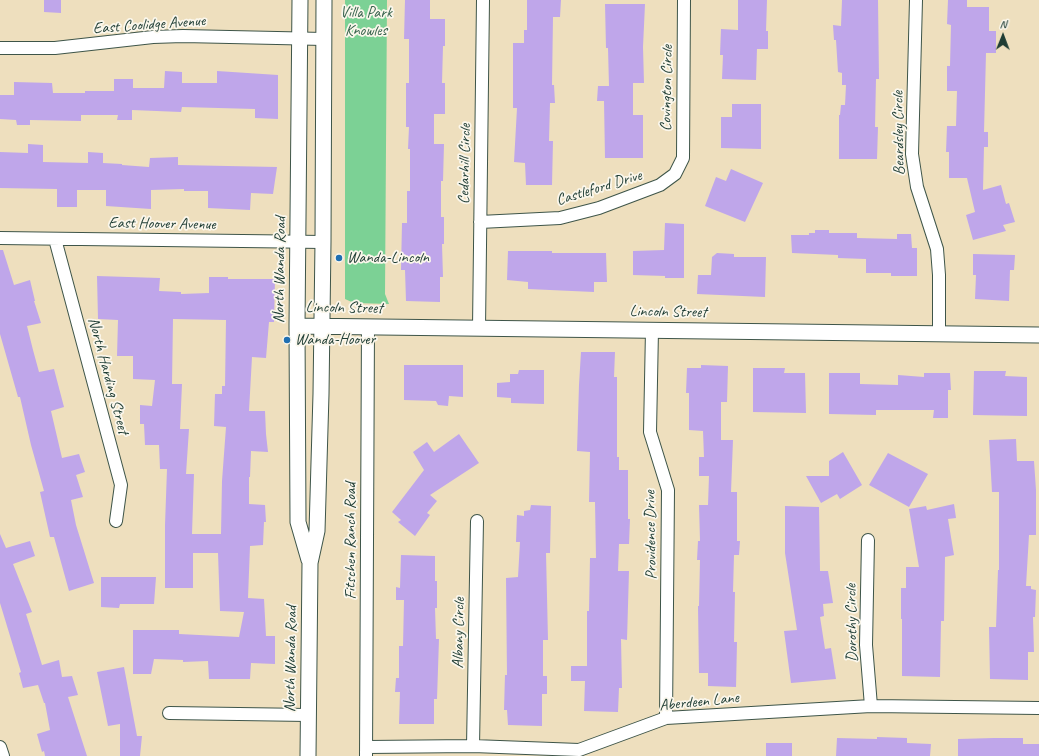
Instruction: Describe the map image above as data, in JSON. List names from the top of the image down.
{
  "streets": {
    "street": [
      "East Coolidge Avenue",
      "Covington Circle",
      "Beardsley Circle",
      "Cedarhill Circle",
      "Castleford Drive",
      "East Hoover Avenue",
      "North Wanda Road",
      "Lincoln Street",
      "North Harding Street",
      "Providence Drive",
      "Fitschen Ranch Road",
      "Dorothy Circle",
      "Albany Circle",
      "Aberdeen Lane"
    ]
  },
  "crossings": [
    ["East Coolidge Avenue", "North Wanda Road"],
    ["Covington Circle", "Castleford Drive"],
    ["Beardsley Circle", "Lincoln Street"],
    ["Cedarhill Circle", "Castleford Drive"],
    ["Cedarhill Circle", "Lincoln Street"],
    ["East Hoover Avenue", "North Wanda Road"],
    ["East Hoover Avenue", "North Harding Street"],
    ["North Wanda Road", "Lincoln Street"],
    ["Lincoln Street", "Providence Drive"],
    ["Lincoln Street", "Fitschen Ranch Road"],
    ["Providence Drive", "Aberdeen Lane"],
    ["Fitschen Ranch Road", "Aberdeen Lane"],
    ["Dorothy Circle", "Aberdeen Lane"],
    ["Albany Circle", "Aberdeen Lane"]
  ],
  "parks": ["Villa Park Knowles"],
  "places": ["Wanda-Lincoln", "Wanda-Hoover"],
  "north": "top"
}
